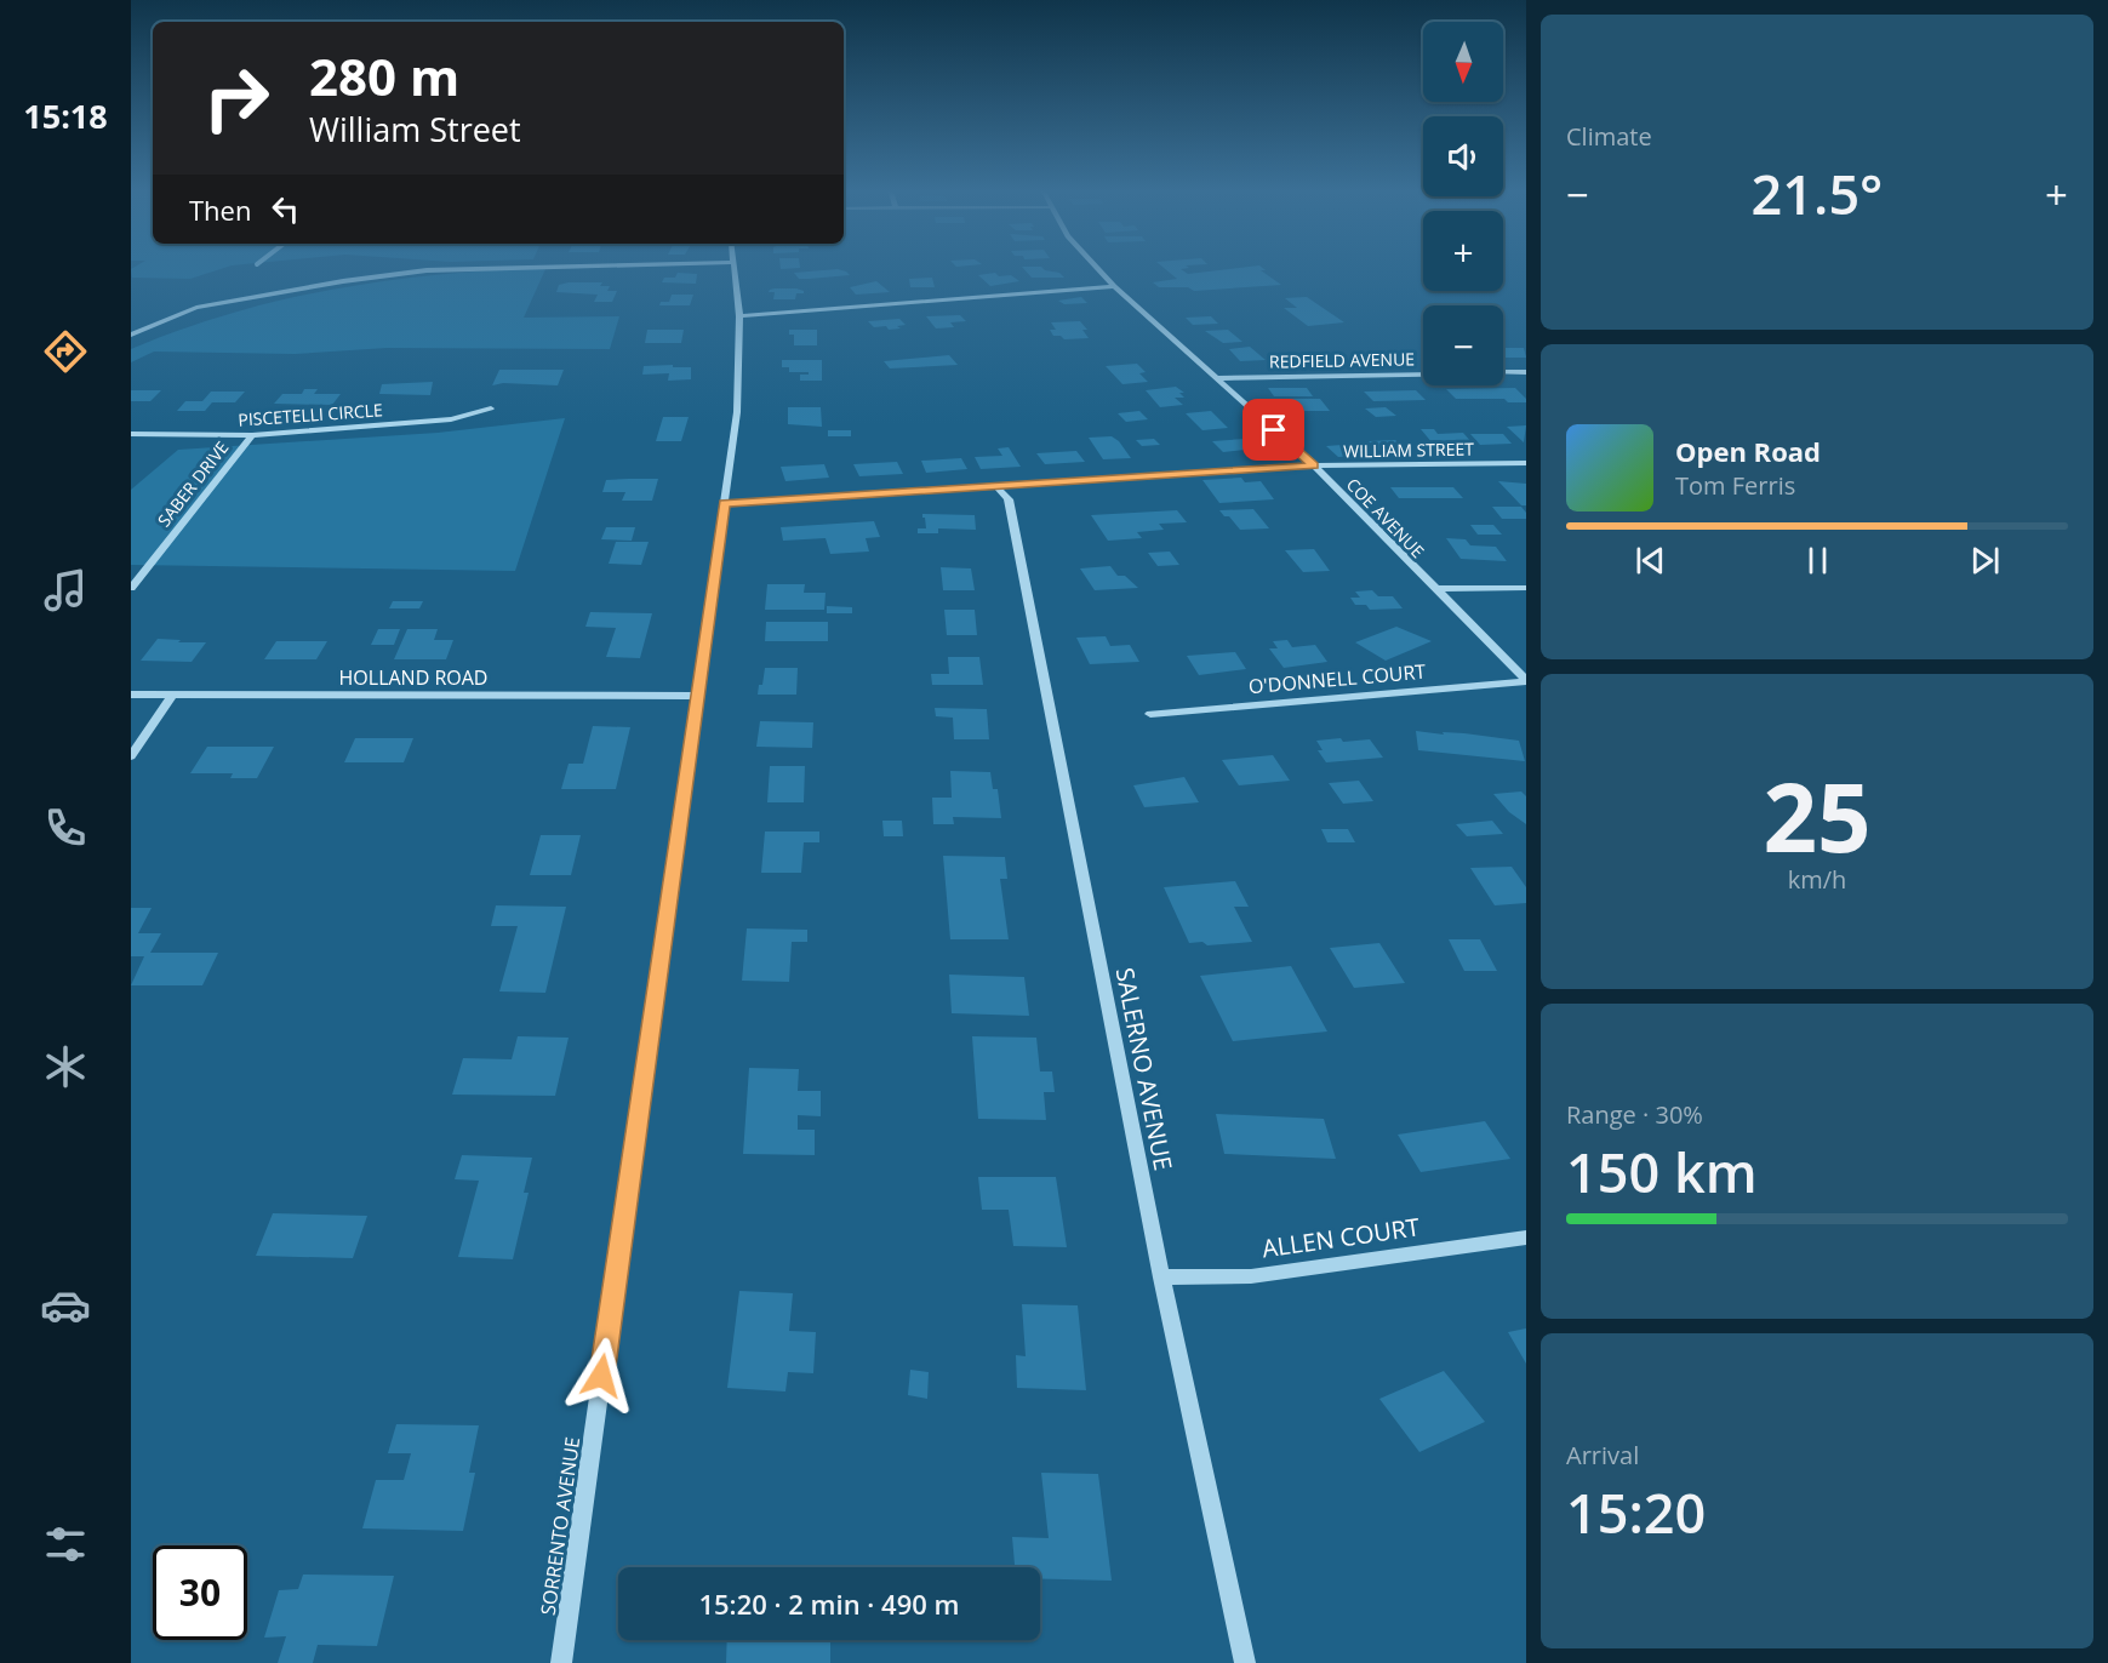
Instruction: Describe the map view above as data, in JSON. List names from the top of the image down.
{
  "streets": {
    "street": [
      "REDFIELD AVENUE",
      "PISCETELLI CIRCLE",
      "WILLIAM STREET",
      "SABER DRIVE",
      "COE AVENUE",
      "HOLLAND ROAD",
      "O'DONNELL COURT",
      "SALERNO AVENUE",
      "ALLEN COURT",
      "SORRENTO AVENUE"
    ]
  },
  "crossings": [
    ["REDFIELD AVENUE", "COE AVENUE"],
    ["PISCETELLI CIRCLE", "SABER DRIVE"],
    ["WILLIAM STREET", "COE AVENUE"],
    ["WILLIAM STREET", "SALERNO AVENUE"],
    ["WILLIAM STREET", "SORRENTO AVENUE"],
    ["COE AVENUE", "O'DONNELL COURT"],
    ["HOLLAND ROAD", "SORRENTO AVENUE"],
    ["SALERNO AVENUE", "ALLEN COURT"]
  ],
  "north": "bottom",
  "page": {
    "tabs": "15:18",
    "tile": [
      "Climate",
      ["25", "km/h"],
      ["Range · 30%", "150 km"],
      ["Arrival", "15:20"]
    ],
    "map_buttons": ["+", "−"],
    "turn": ["280 m", "William Street"],
    "heat": ["−", "21.5°", "+"],
    "then": "Then",
    "song": ["Open Road", "Tom Ferris"],
    "limit": "30",
    "trip": "15:20 · 2 min · 490 m"
  }
}
